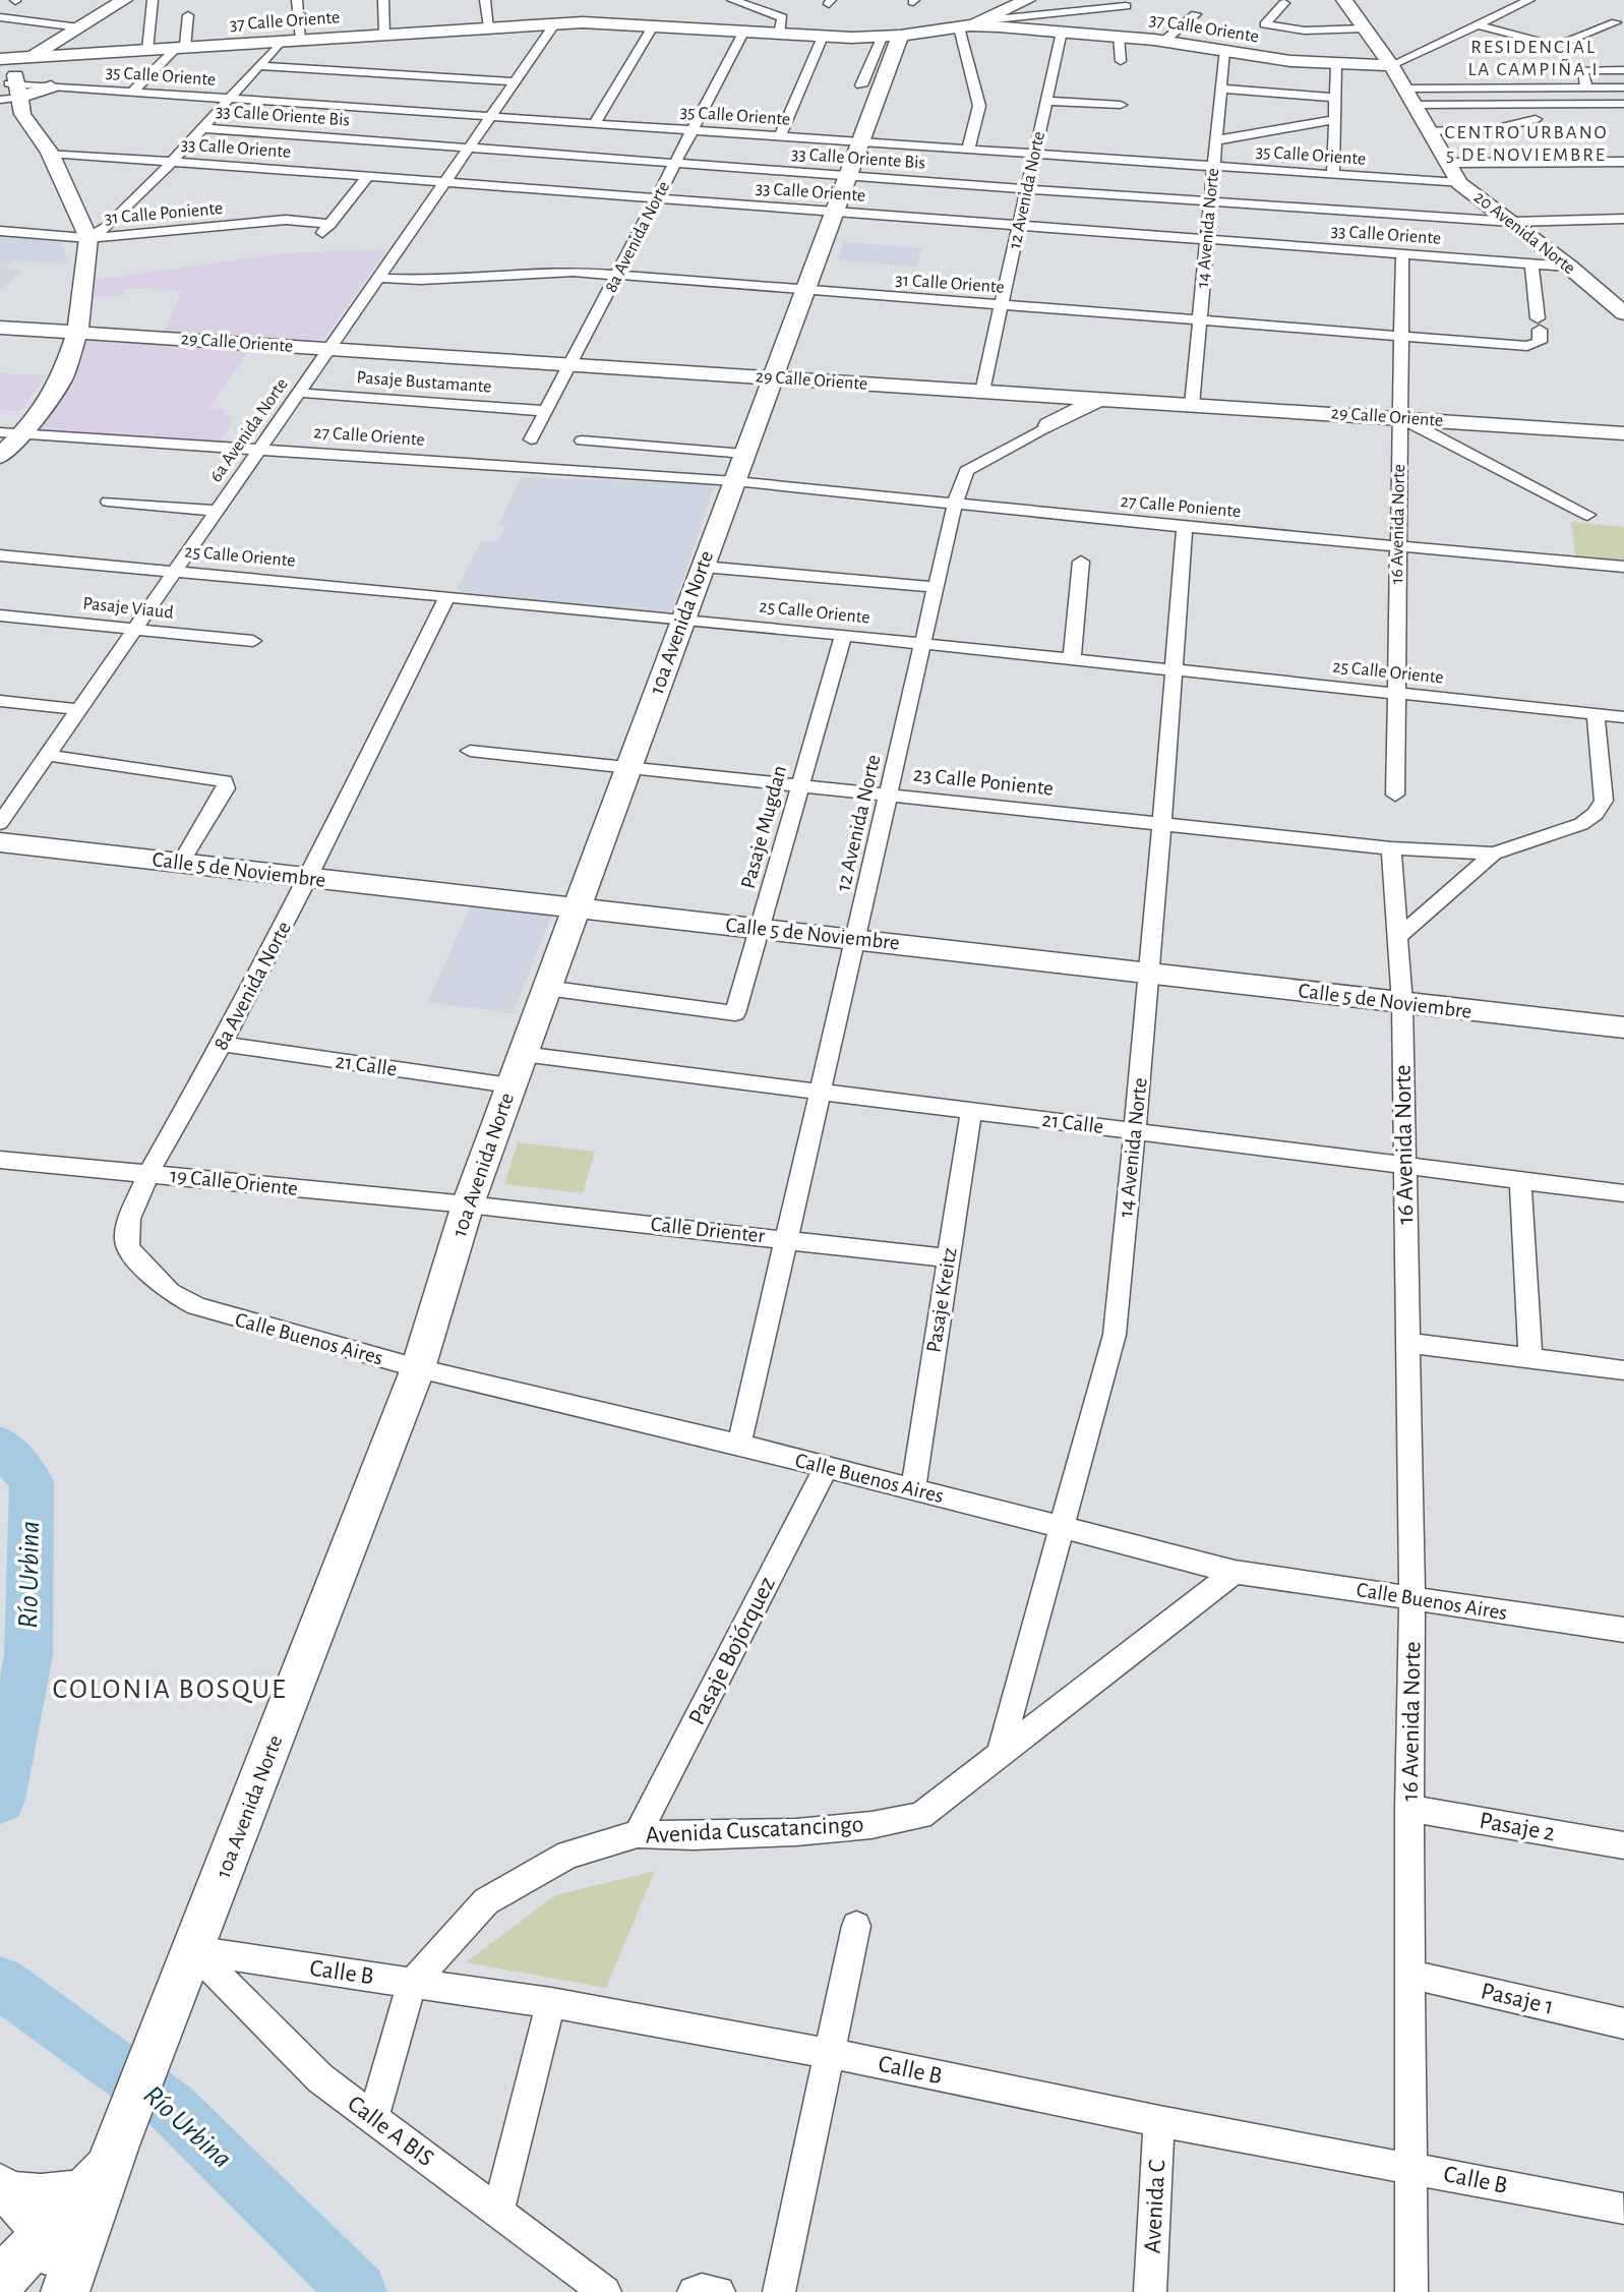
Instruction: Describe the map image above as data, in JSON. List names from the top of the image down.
{
  "streets": {
    "street": [
      "37 Calle Oriente",
      "35 Calle Oriente",
      "33 Calle Oriente Bis",
      "33 Calle Oriente",
      "12 Avenida Norte",
      "31 Calle Poniente",
      "14 Avenida Norte",
      "20 Avenida Norte",
      "8a Avenida Norte",
      "31 Calle Oriente",
      "29 Calle Oriente",
      "Pasaje Bustamante",
      "6a Avenida Norte",
      "27 Calle Oriente",
      "27 Calle Poniente",
      "16 Avenida Norte",
      "25 Calle Oriente",
      "Pasaje Viaud",
      "10a Avenida Norte",
      "23 Calle Poniente",
      "Pasaje Mugdan",
      "Calle 5 de Noviembre",
      "21 Calle",
      "19 Calle Oriente",
      "Calle Drienter",
      "Pasaje Kreitz",
      "Calle Buenos Aires",
      "Pasaje Bojórquez",
      "Pasaje 2",
      "Avenida Cuscatancingo",
      "Calle B",
      "Pasaje 1",
      "Calle A BIS",
      "Avenida C"
    ]
  },
  "crossings": [
    ["37 Calle Oriente", "12 Avenida Norte"],
    ["37 Calle Oriente", "14 Avenida Norte"],
    ["37 Calle Oriente", "20 Avenida Norte"],
    ["37 Calle Oriente", "8a Avenida Norte"],
    ["37 Calle Oriente", "6a Avenida Norte"],
    ["37 Calle Oriente", "10a Avenida Norte"],
    ["35 Calle Oriente", "12 Avenida Norte"],
    ["35 Calle Oriente", "14 Avenida Norte"],
    ["35 Calle Oriente", "20 Avenida Norte"],
    ["35 Calle Oriente", "8a Avenida Norte"],
    ["35 Calle Oriente", "6a Avenida Norte"],
    ["35 Calle Oriente", "10a Avenida Norte"],
    ["33 Calle Oriente Bis", "12 Avenida Norte"],
    ["33 Calle Oriente Bis", "14 Avenida Norte"],
    ["33 Calle Oriente Bis", "20 Avenida Norte"],
    ["33 Calle Oriente Bis", "8a Avenida Norte"],
    ["33 Calle Oriente Bis", "6a Avenida Norte"],
    ["33 Calle Oriente Bis", "10a Avenida Norte"],
    ["33 Calle Oriente", "12 Avenida Norte"],
    ["33 Calle Oriente", "14 Avenida Norte"],
    ["33 Calle Oriente", "20 Avenida Norte"],
    ["33 Calle Oriente", "8a Avenida Norte"],
    ["33 Calle Oriente", "31 Calle Oriente"],
    ["33 Calle Oriente", "6a Avenida Norte"],
    ["33 Calle Oriente", "16 Avenida Norte"],
    ["33 Calle Oriente", "10a Avenida Norte"],
    ["12 Avenida Norte", "31 Calle Oriente"],
    ["12 Avenida Norte", "29 Calle Oriente"],
    ["12 Avenida Norte", "27 Calle Poniente"],
    ["12 Avenida Norte", "25 Calle Oriente"],
    ["12 Avenida Norte", "23 Calle Poniente"],
    ["12 Avenida Norte", "Calle 5 de Noviembre"],
    ["12 Avenida Norte", "21 Calle"],
    ["12 Avenida Norte", "Calle Drienter"],
    ["12 Avenida Norte", "Calle Buenos Aires"],
    ["14 Avenida Norte", "31 Calle Oriente"],
    ["14 Avenida Norte", "29 Calle Oriente"],
    ["14 Avenida Norte", "27 Calle Poniente"],
    ["14 Avenida Norte", "25 Calle Oriente"],
    ["14 Avenida Norte", "23 Calle Poniente"],
    ["14 Avenida Norte", "Calle 5 de Noviembre"],
    ["14 Avenida Norte", "21 Calle"],
    ["14 Avenida Norte", "Calle Buenos Aires"],
    ["14 Avenida Norte", "Avenida Cuscatancingo"],
    ["8a Avenida Norte", "31 Calle Oriente"],
    ["8a Avenida Norte", "29 Calle Oriente"],
    ["8a Avenida Norte", "Pasaje Bustamante"],
    ["8a Avenida Norte", "25 Calle Oriente"],
    ["8a Avenida Norte", "Calle 5 de Noviembre"],
    ["8a Avenida Norte", "21 Calle"],
    ["8a Avenida Norte", "19 Calle Oriente"],
    ["8a Avenida Norte", "Calle Buenos Aires"],
    ["31 Calle Oriente", "6a Avenida Norte"],
    ["31 Calle Oriente", "16 Avenida Norte"],
    ["31 Calle Oriente", "10a Avenida Norte"],
    ["29 Calle Oriente", "6a Avenida Norte"],
    ["29 Calle Oriente", "16 Avenida Norte"],
    ["29 Calle Oriente", "10a Avenida Norte"],
    ["Pasaje Bustamante", "6a Avenida Norte"],
    ["6a Avenida Norte", "27 Calle Oriente"],
    ["6a Avenida Norte", "25 Calle Oriente"],
    ["6a Avenida Norte", "Pasaje Viaud"],
    ["27 Calle Oriente", "27 Calle Poniente"],
    ["27 Calle Oriente", "10a Avenida Norte"],
    ["27 Calle Poniente", "16 Avenida Norte"],
    ["27 Calle Poniente", "10a Avenida Norte"],
    ["16 Avenida Norte", "25 Calle Oriente"],
    ["16 Avenida Norte", "23 Calle Poniente"],
    ["16 Avenida Norte", "Calle 5 de Noviembre"],
    ["16 Avenida Norte", "21 Calle"],
    ["16 Avenida Norte", "Calle Buenos Aires"],
    ["16 Avenida Norte", "Pasaje 2"],
    ["16 Avenida Norte", "Calle B"],
    ["16 Avenida Norte", "Pasaje 1"],
    ["25 Calle Oriente", "10a Avenida Norte"],
    ["25 Calle Oriente", "Pasaje Mugdan"],
    ["10a Avenida Norte", "23 Calle Poniente"],
    ["10a Avenida Norte", "Pasaje Mugdan"],
    ["10a Avenida Norte", "Calle 5 de Noviembre"],
    ["10a Avenida Norte", "21 Calle"],
    ["10a Avenida Norte", "19 Calle Oriente"],
    ["10a Avenida Norte", "Calle Drienter"],
    ["10a Avenida Norte", "Calle Buenos Aires"],
    ["10a Avenida Norte", "Calle B"],
    ["10a Avenida Norte", "Calle A BIS"],
    ["23 Calle Poniente", "Pasaje Mugdan"],
    ["Pasaje Mugdan", "Calle 5 de Noviembre"],
    ["21 Calle", "Pasaje Kreitz"],
    ["19 Calle Oriente", "Calle Drienter"],
    ["Calle Drienter", "Pasaje Kreitz"],
    ["Pasaje Kreitz", "Calle Buenos Aires"],
    ["Calle Buenos Aires", "Pasaje Bojórquez"],
    ["Calle Buenos Aires", "Avenida Cuscatancingo"],
    ["Pasaje Bojórquez", "Avenida Cuscatancingo"],
    ["Avenida Cuscatancingo", "Calle B"],
    ["Calle B", "Calle A BIS"],
    ["Calle B", "Avenida C"]
  ],
  "districts": ["RESIDENCIAL LA CAMPIÑA I", "CENTRO URBANO 5 DE NOVIEMBRE", "COLONIA BOSQUE"],
  "water": ["Río Urbina"]
}
